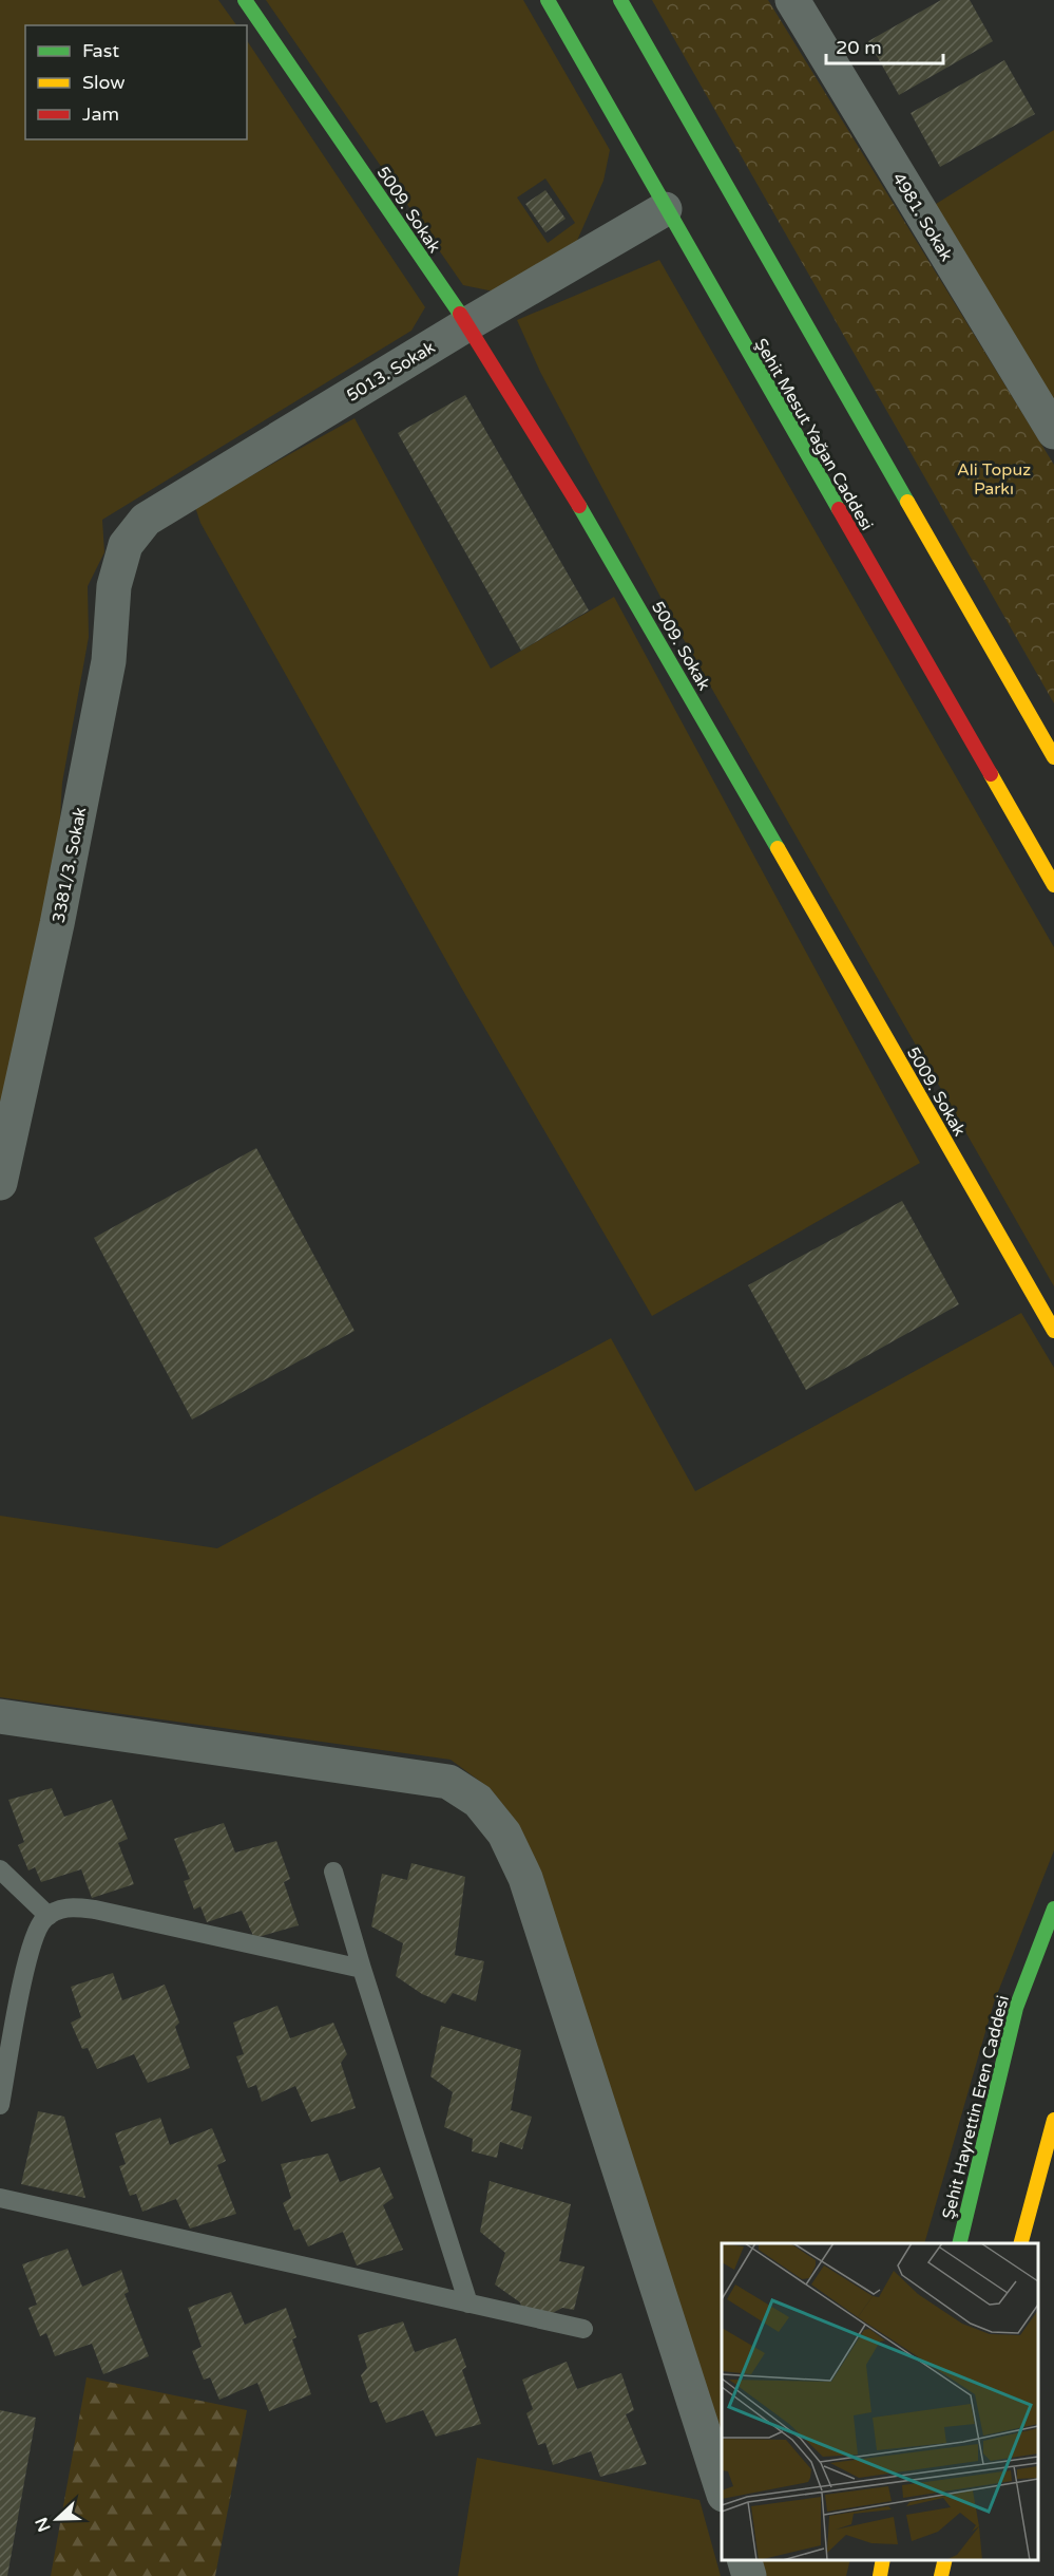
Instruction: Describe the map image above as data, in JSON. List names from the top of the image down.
{
  "streets": {
    "main road": ["5009. Sokak", "Şehit Mesut Yağan Caddesi", "Şehit Hayrettin Eren Caddesi"],
    "street": ["4981. Sokak", "5013. Sokak", "3381/3. Sokak"]
  },
  "crossings": [
    ["5009. Sokak", "5013. Sokak"],
    ["5013. Sokak", "Şehit Mesut Yağan Caddesi"],
    ["5013. Sokak", "3381/3. Sokak"]
  ],
  "parks": ["Ali Topuz Parkı"],
  "legend": ["Fast", "Slow", "Jam"],
  "scale_bar": "20 m",
  "north": "left"
}
